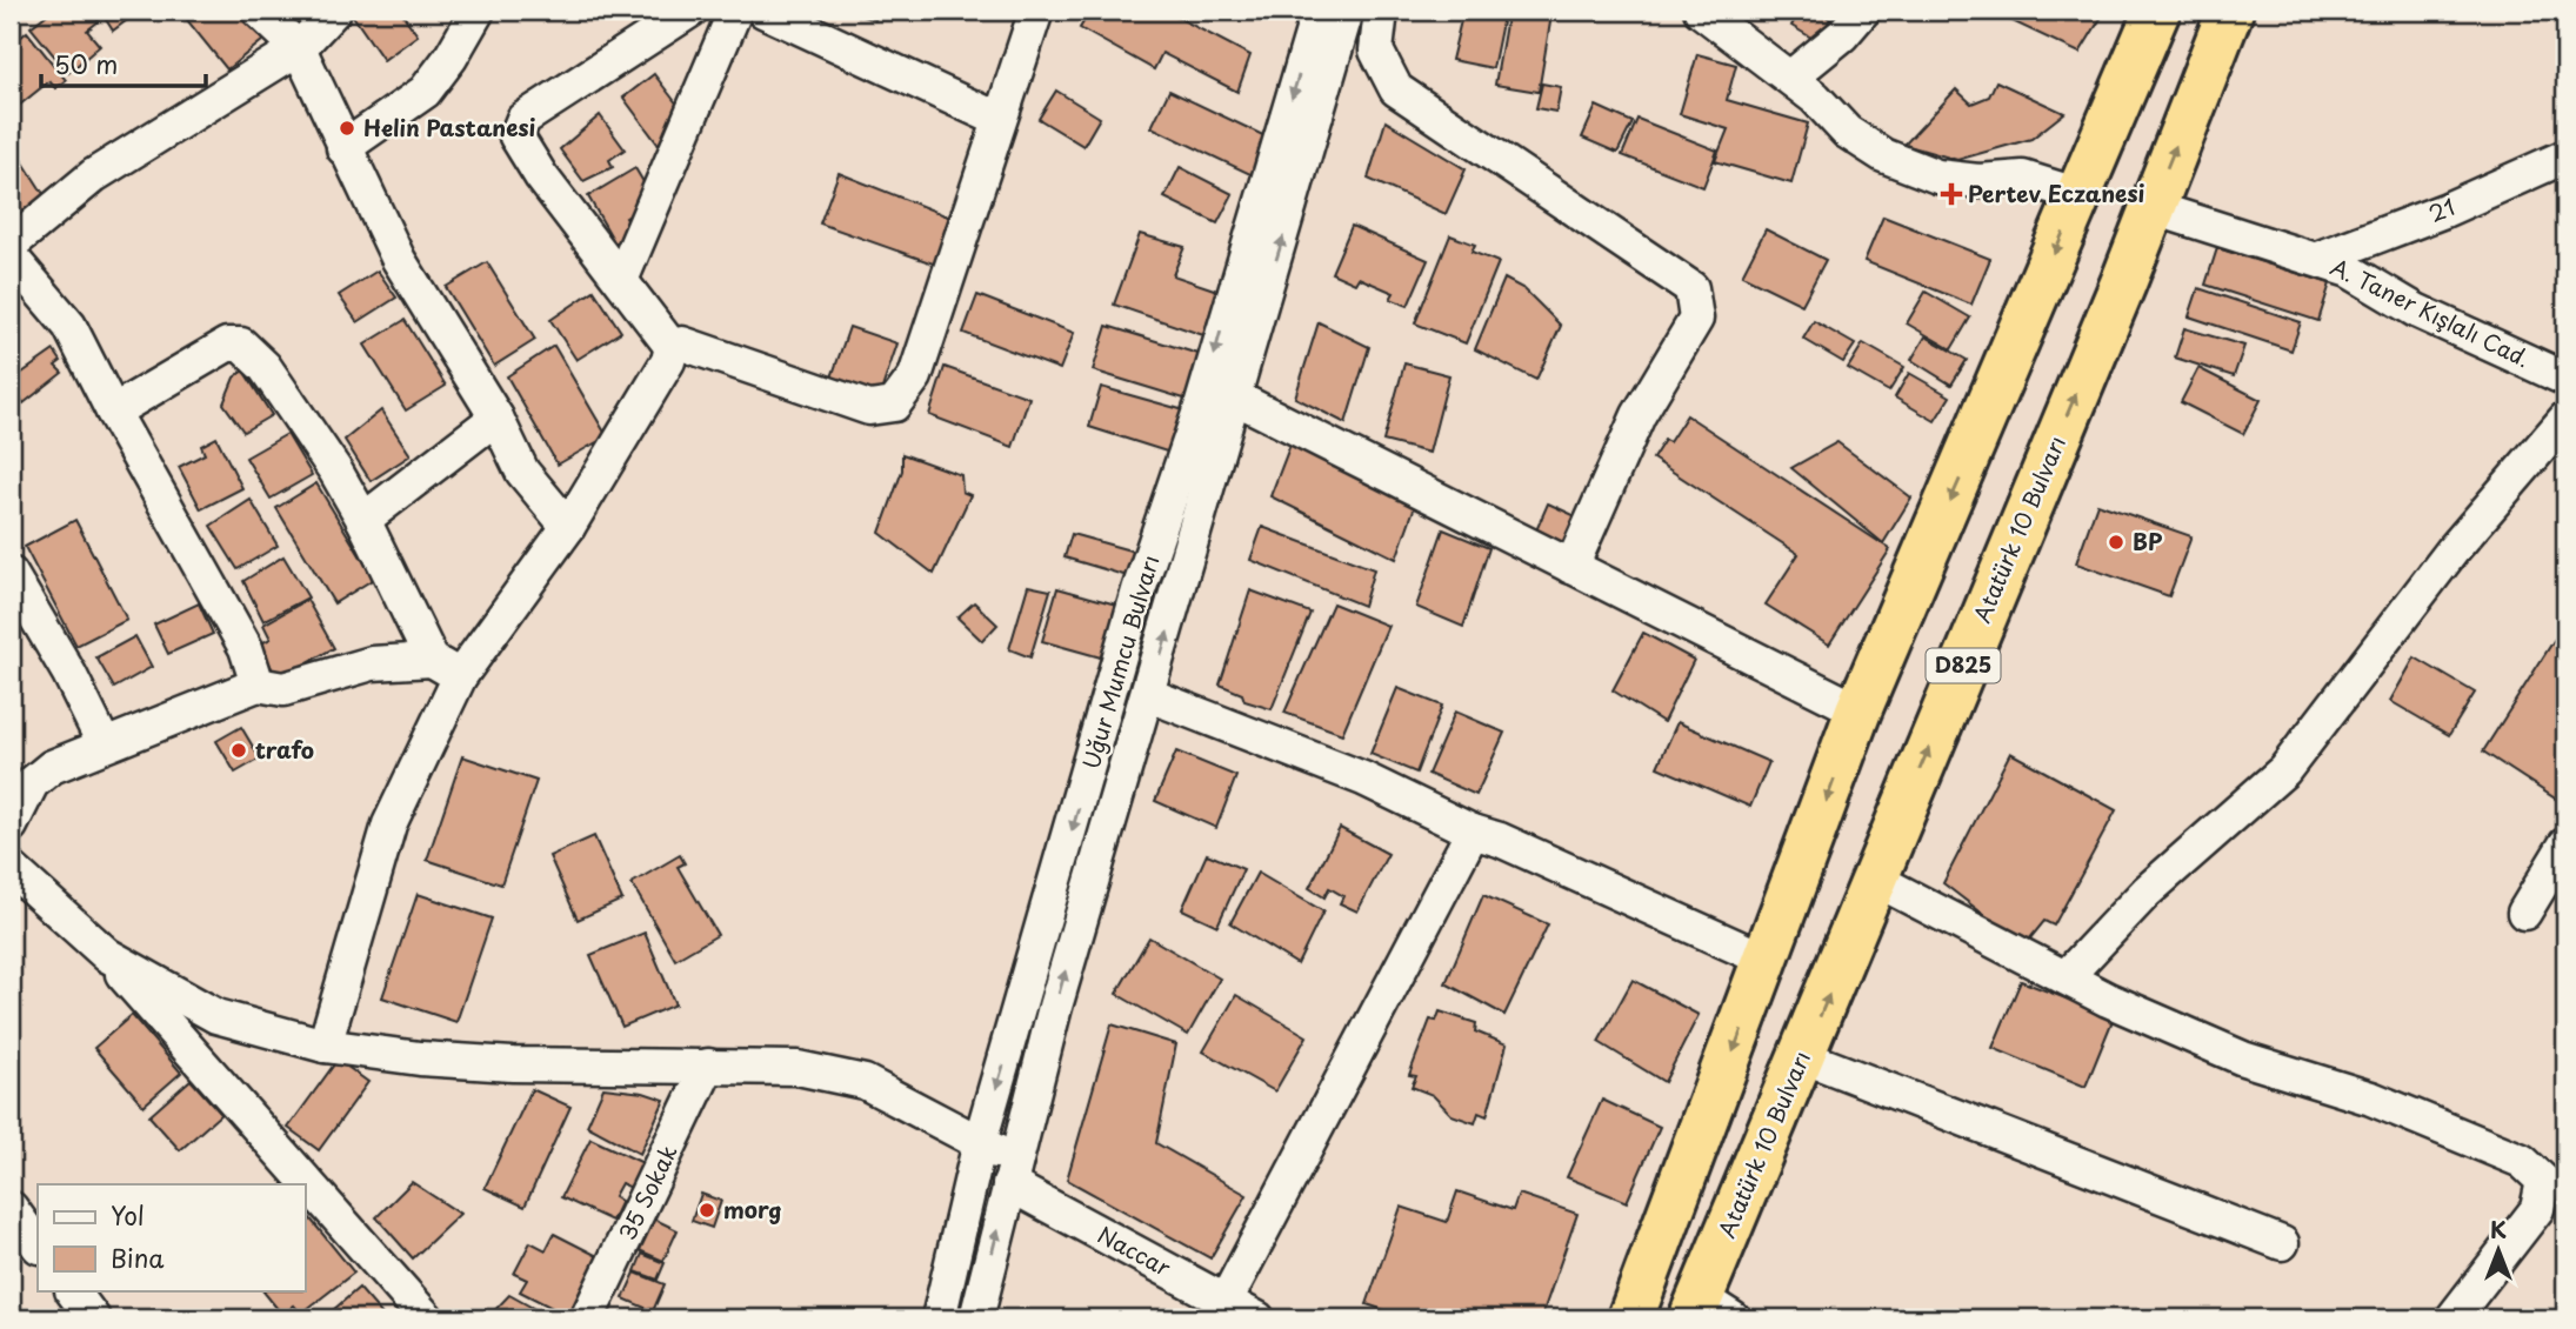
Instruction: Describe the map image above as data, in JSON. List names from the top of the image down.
{
  "streets": {
    "highway": ["Atatürk 10 Bulvarı", "D825"],
    "street": [
      "21",
      "A. Taner Kışlalı Cad.",
      "Uğur Mumcu Bulvarı",
      "35 Sokak",
      "Naccar"
    ]
  },
  "crossings": [
    ["21", "A. Taner Kışlalı Cad."],
    ["A. Taner Kışlalı Cad.", "Atatürk 10 Bulvarı"],
    ["Uğur Mumcu Bulvarı", "Naccar"],
    ["35 Sokak", "Naccar"]
  ],
  "places": {
    "other": [
      "Helin Pastanesi",
      "BP",
      "trafo",
      "morg"
    ],
    "health": ["Pertev Eczanesi"]
  },
  "legend": ["Yol", "Bina"],
  "scale_bar": "50 m",
  "north": "top"
}
